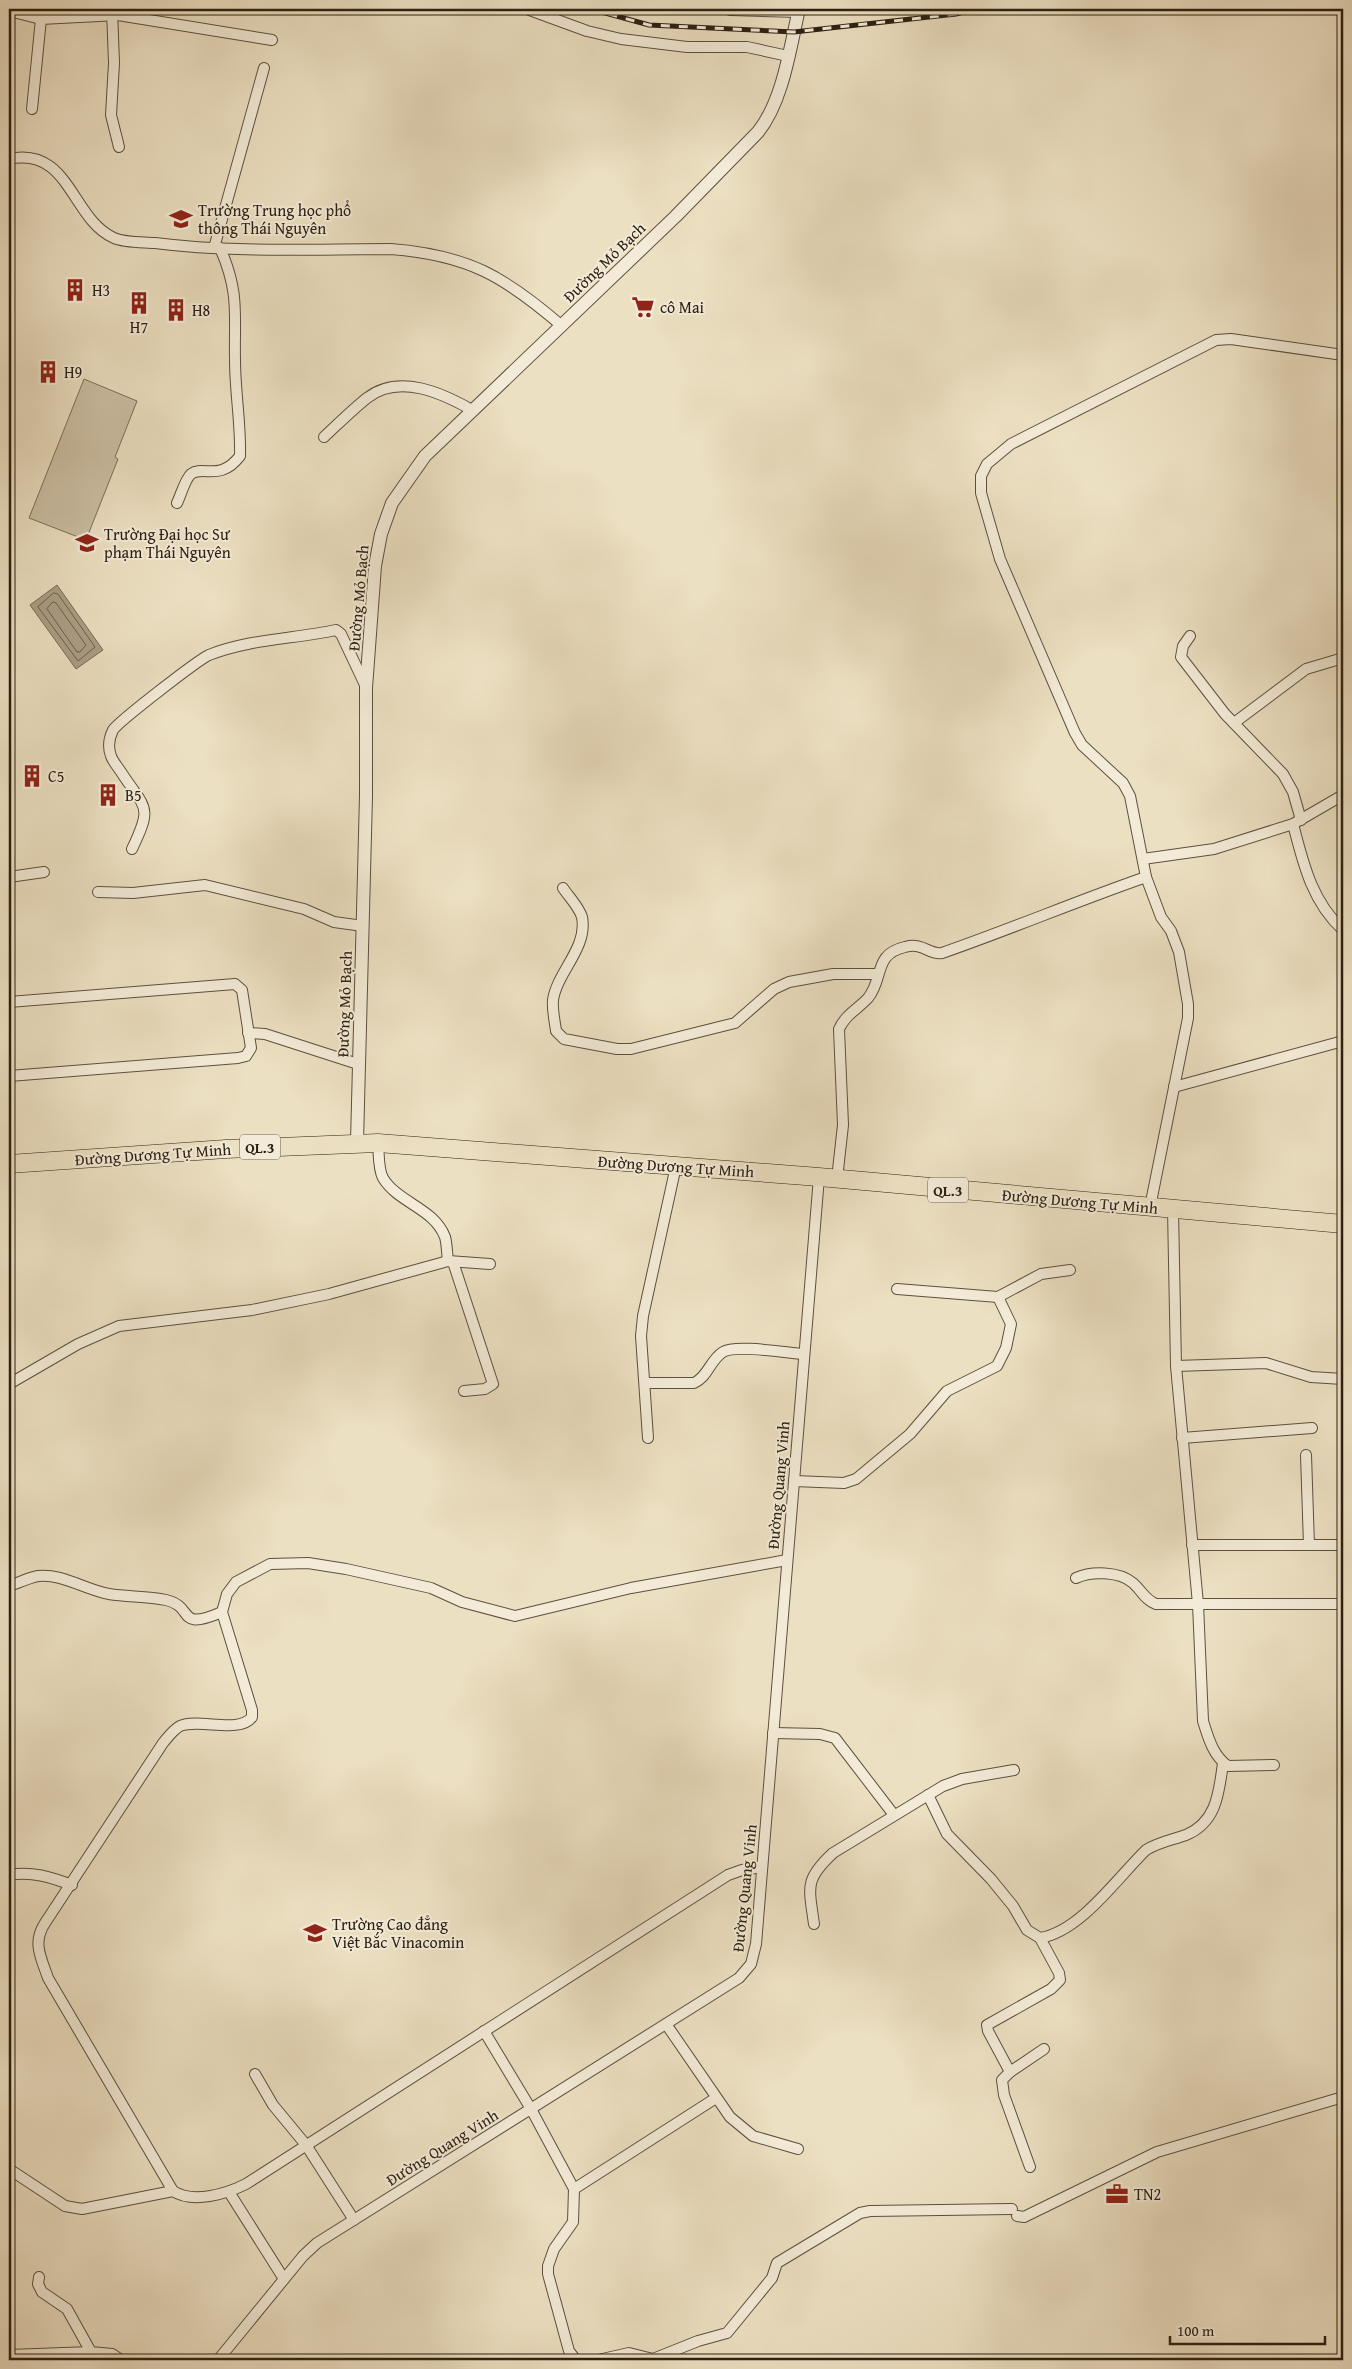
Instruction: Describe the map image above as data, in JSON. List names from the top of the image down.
{
  "streets": {
    "highway": ["QL.3", "Đường Dương Tự Minh"],
    "street": ["Đường Mỏ Bạch", "Đường Quang Vinh"]
  },
  "crossings": [
    ["Đường Mỏ Bạch", "Đường Dương Tự Minh"],
    ["Đường Dương Tự Minh", "Đường Quang Vinh"]
  ],
  "places": {
    "school or university": ["Trường Trung học phổ thông Thái Nguyên", "Trường Đại học Sư phạm Thái Nguyên", "Trường Cao đẳng Việt Bắc Vinacomin"],
    "building": [
      "H3",
      "H7",
      "H8",
      "H9",
      "C5",
      "B5"
    ],
    "supermarket": ["cô Mai"],
    "office": ["TN2"]
  },
  "scale_bar": "100 m"
}
